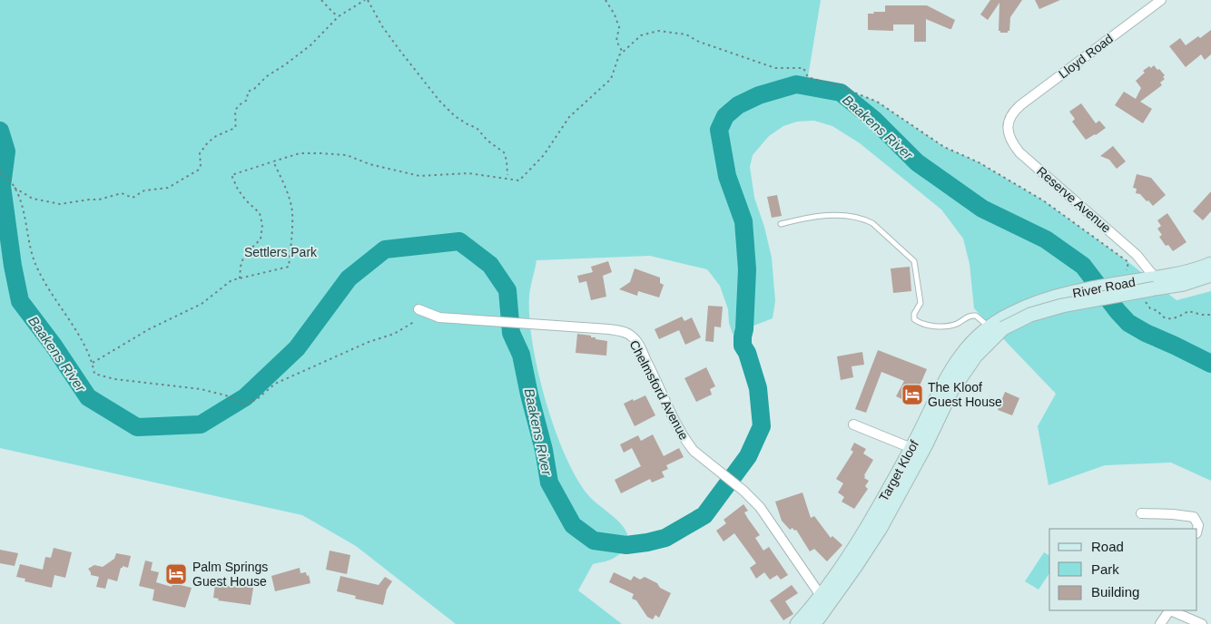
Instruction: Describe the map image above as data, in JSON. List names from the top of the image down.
{
  "streets": {
    "main road": ["River Road", "Target Kloof"],
    "street": ["Lloyd Road", "Reserve Avenue", "Chelmsford Avenue"]
  },
  "crossings": [
    ["Lloyd Road", "Reserve Avenue"],
    ["Reserve Avenue", "River Road"],
    ["River Road", "Target Kloof"],
    ["Chelmsford Avenue", "Target Kloof"]
  ],
  "water": ["Baakens River"],
  "parks": ["Settlers Park"],
  "places": {
    "hotel": ["The Kloof Guest House", "Palm Springs Guest House"]
  },
  "legend": ["Road", "Park", "Building"]
}
